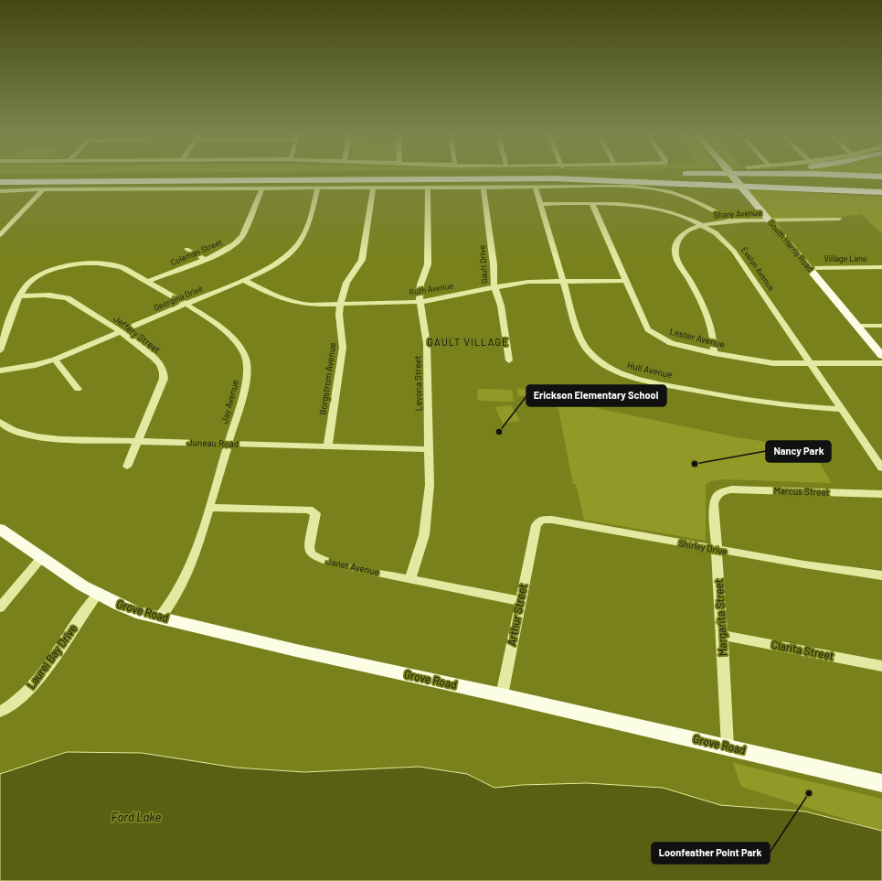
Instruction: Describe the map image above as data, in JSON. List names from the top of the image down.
{
  "streets": {
    "main road": ["South Harris Road", "Grove Road"],
    "street": [
      "Share Avenue",
      "Coleman Street",
      "Village Lane",
      "Gault Drive",
      "Evelyn Avenue",
      "Ruth Avenue",
      "Georgina Drive",
      "Jeffery Street",
      "Lester Avenue",
      "Hull Avenue",
      "Borgstrom Avenue",
      "Levona Street",
      "Jay Avenue",
      "Juneau Road",
      "Marcus Street",
      "Shirley Drive",
      "Janet Avenue",
      "Arthur Street",
      "Margarita Street",
      "Clarita Street",
      "Laurel Bay Drive"
    ]
  },
  "crossings": [
    ["Share Avenue", "South Harris Road"],
    ["Share Avenue", "Evelyn Avenue"],
    ["Share Avenue", "Lester Avenue"],
    ["South Harris Road", "Village Lane"],
    ["Coleman Street", "Jay Avenue"],
    ["Gault Drive", "Ruth Avenue"],
    ["Evelyn Avenue", "Lester Avenue"],
    ["Evelyn Avenue", "Hull Avenue"],
    ["Ruth Avenue", "Georgina Drive"],
    ["Ruth Avenue", "Lester Avenue"],
    ["Ruth Avenue", "Hull Avenue"],
    ["Ruth Avenue", "Borgstrom Avenue"],
    ["Ruth Avenue", "Levona Street"],
    ["Georgina Drive", "Jeffery Street"],
    ["Georgina Drive", "Jay Avenue"],
    ["Jeffery Street", "Jay Avenue"],
    ["Jeffery Street", "Juneau Road"],
    ["Borgstrom Avenue", "Juneau Road"],
    ["Levona Street", "Juneau Road"],
    ["Levona Street", "Janet Avenue"],
    ["Jay Avenue", "Juneau Road"],
    ["Jay Avenue", "Janet Avenue"],
    ["Jay Avenue", "Grove Road"],
    ["Marcus Street", "Margarita Street"],
    ["Shirley Drive", "Arthur Street"],
    ["Shirley Drive", "Margarita Street"],
    ["Janet Avenue", "Arthur Street"],
    ["Grove Road", "Arthur Street"],
    ["Grove Road", "Margarita Street"],
    ["Grove Road", "Laurel Bay Drive"],
    ["Margarita Street", "Clarita Street"]
  ],
  "districts": ["GAULT VILLAGE"],
  "water": ["Ford Lake"],
  "places": ["Erickson Elementary School", "Nancy Park", "Loonfeather Point Park"]
}
